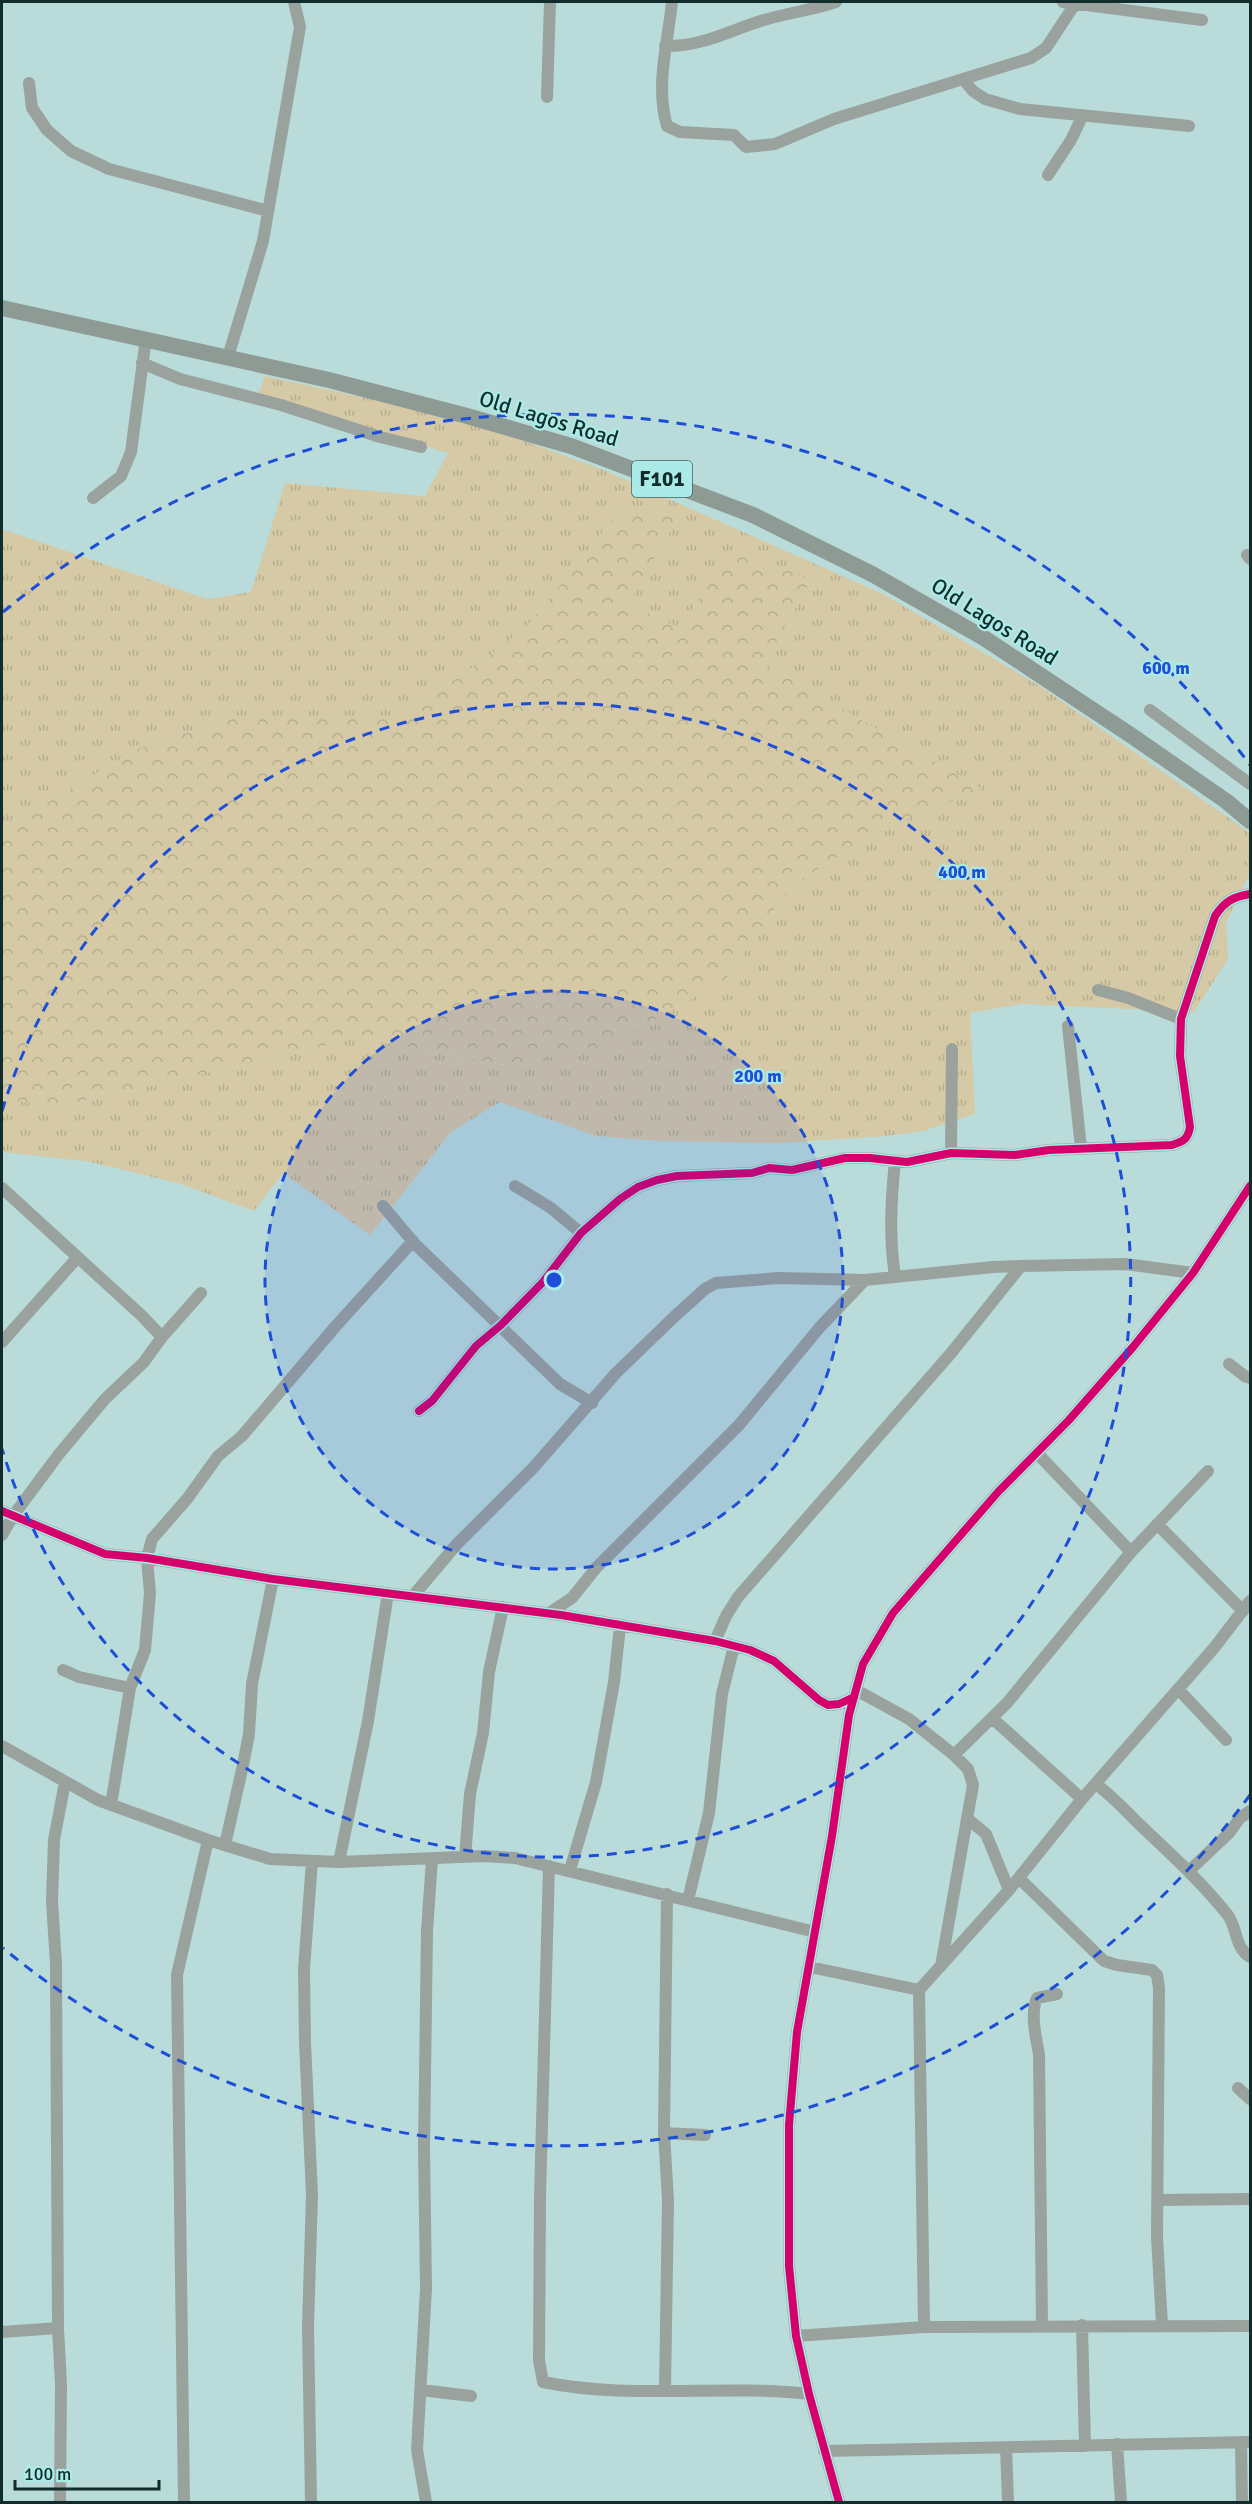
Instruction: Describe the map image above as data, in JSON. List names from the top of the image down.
{
  "streets": {
    "main road": ["Old Lagos Road", "F101"]
  },
  "scale_bar": "100 m",
  "rings": ["600 m", "400 m", "200 m"]
}
